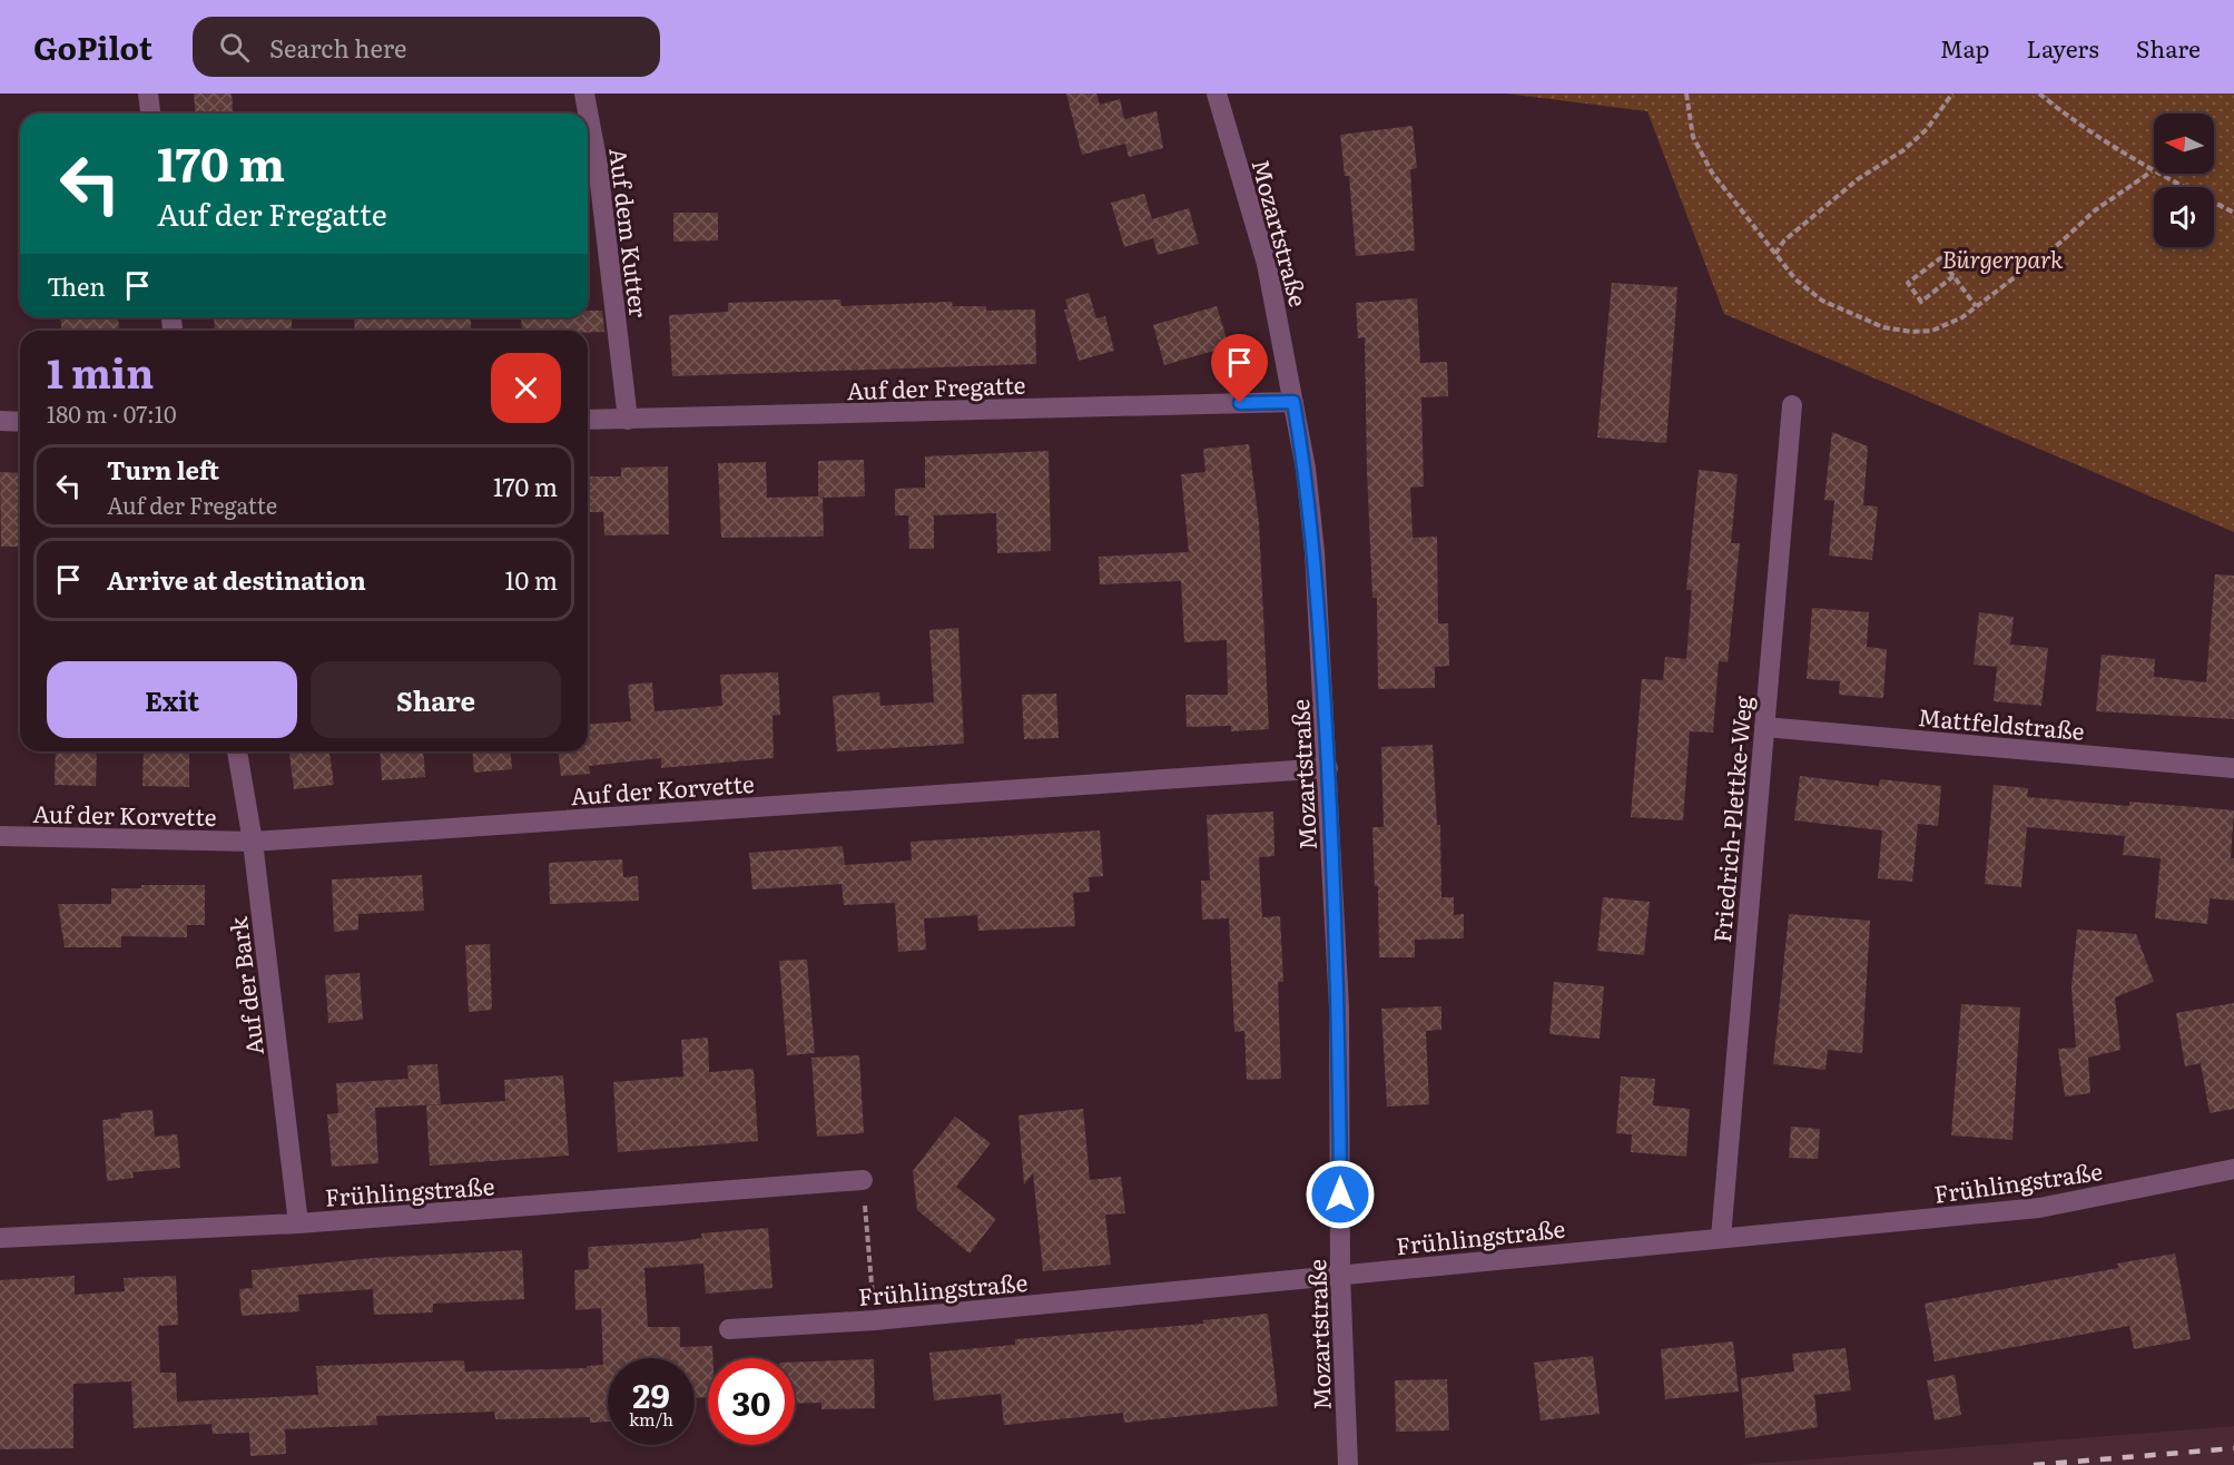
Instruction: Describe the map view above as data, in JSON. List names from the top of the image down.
{
  "streets": {
    "street": [
      "Auf dem Kutter",
      "Mozartstraße",
      "Auf der Fregatte",
      "Mattfeldstraße",
      "Auf der Korvette",
      "Friedrich-Plettke-Weg",
      "Auf der Bark",
      "Frühlingstraße"
    ]
  },
  "crossings": [
    ["Auf dem Kutter", "Auf der Fregatte"],
    ["Mozartstraße", "Auf der Fregatte"],
    ["Mozartstraße", "Auf der Korvette"],
    ["Mozartstraße", "Frühlingstraße"],
    ["Mattfeldstraße", "Friedrich-Plettke-Weg"],
    ["Auf der Korvette", "Auf der Bark"],
    ["Friedrich-Plettke-Weg", "Frühlingstraße"],
    ["Auf der Bark", "Frühlingstraße"]
  ],
  "parks": ["Bürgerpark"],
  "north": "left",
  "page": {
    "header": "GoPilot",
    "search": "Search here",
    "nav": ["Map", "Layers", "Share"],
    "turn": ["170 m", "Auf der Fregatte"],
    "then": "Then",
    "heading": ["1 min", "180 m · 07:10"],
    "list": [
      {
        "name": "Turn left",
        "note": "Auf der Fregatte",
        "value": "170 m"
      },
      {
        "name": "Arrive at destination",
        "value": "10 m"
      }
    ],
    "buttons": ["Exit", "Share"],
    "speed": "29 km/h",
    "limit": "30"
  }
}
